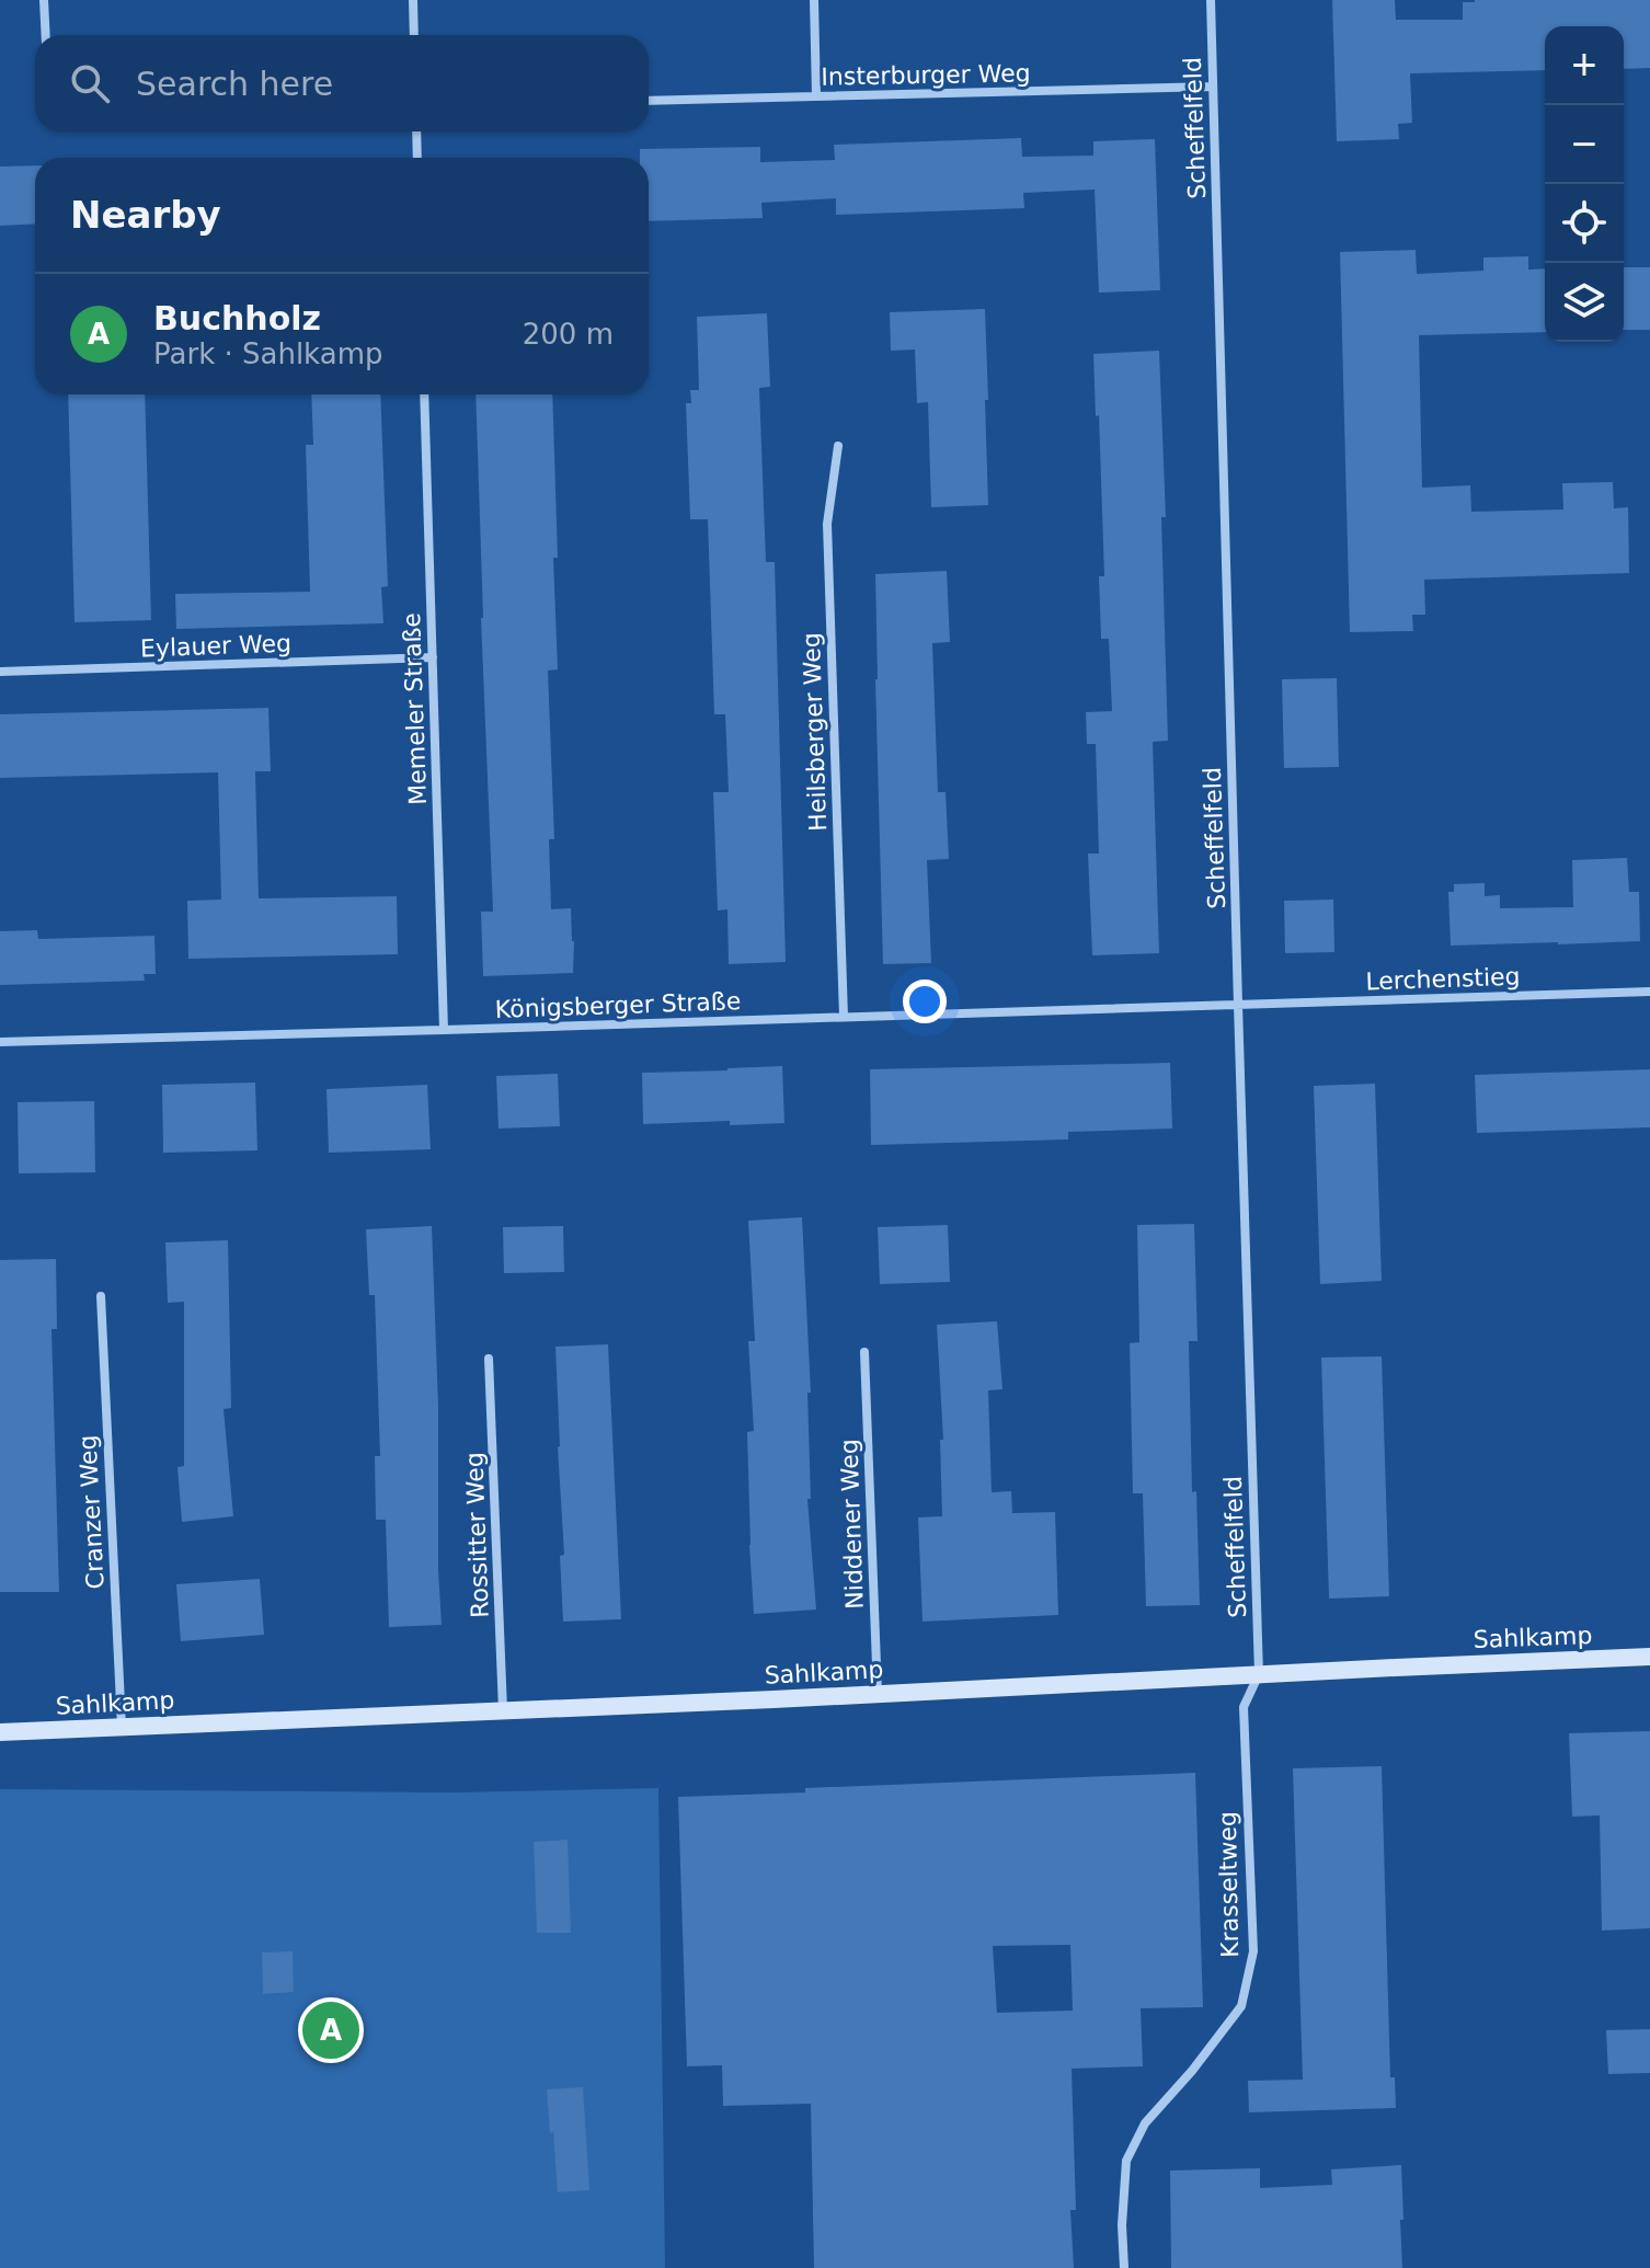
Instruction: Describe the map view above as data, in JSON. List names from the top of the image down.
{
  "streets": {
    "street": [
      "Insterburger Weg",
      "Scheffelfeld",
      "Eylauer Weg",
      "Memeler Straße",
      "Heilsberger Weg",
      "Lerchenstieg",
      "Königsberger Straße",
      "Cranzer Weg",
      "Niddener Weg",
      "Rossitter Weg",
      "Sahlkamp",
      "Krasseltweg"
    ]
  },
  "crossings": [
    ["Insterburger Weg", "Scheffelfeld"],
    ["Scheffelfeld", "Lerchenstieg"],
    ["Scheffelfeld", "Königsberger Straße"],
    ["Scheffelfeld", "Sahlkamp"],
    ["Scheffelfeld", "Krasseltweg"],
    ["Eylauer Weg", "Memeler Straße"],
    ["Memeler Straße", "Königsberger Straße"],
    ["Heilsberger Weg", "Königsberger Straße"],
    ["Lerchenstieg", "Königsberger Straße"],
    ["Cranzer Weg", "Sahlkamp"],
    ["Niddener Weg", "Sahlkamp"],
    ["Rossitter Weg", "Sahlkamp"],
    ["Sahlkamp", "Krasseltweg"]
  ],
  "page": {
    "map_buttons": ["+", "−"],
    "search": "Search here",
    "heading": "Nearby",
    "list": [
      {
        "mark": "A",
        "name": "Buchholz",
        "note": "Park · Sahlkamp",
        "value": "200 m"
      }
    ],
    "pins": "A"
  }
}
